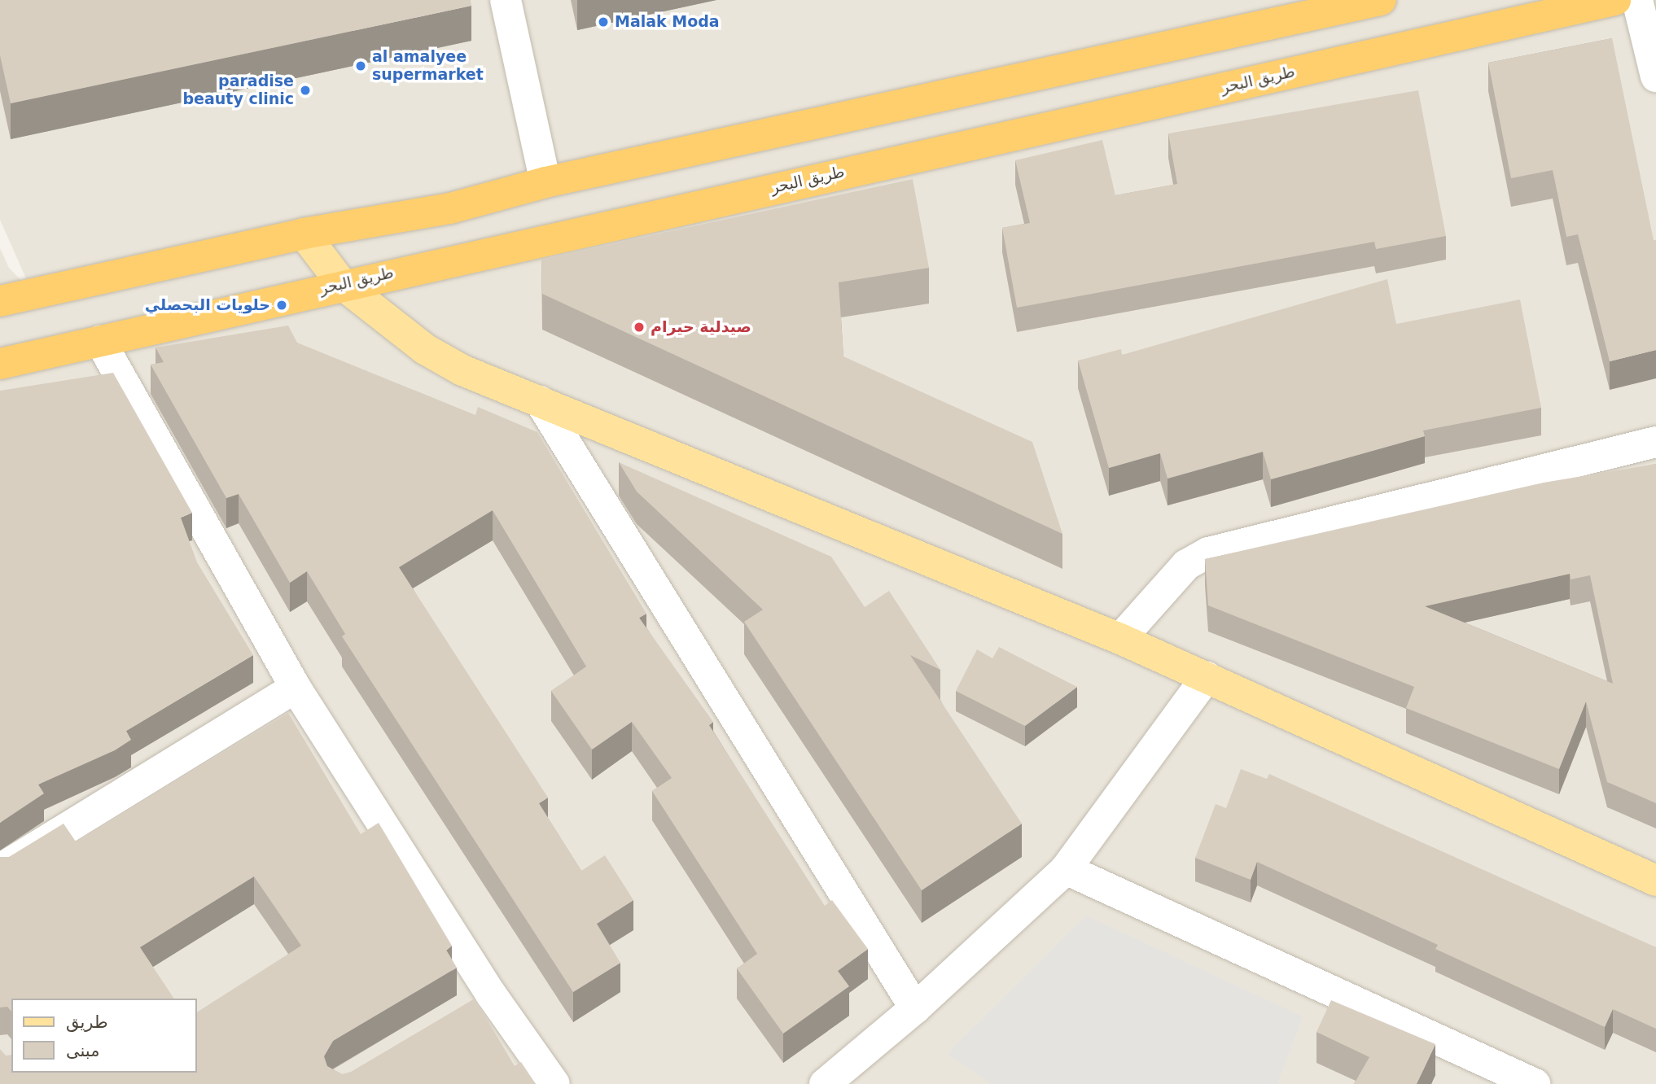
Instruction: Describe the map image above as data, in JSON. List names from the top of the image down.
{
  "streets": {
    "highway": ["طريق البحر"]
  },
  "places": [
    "Malak Moda",
    "al amalyee supermarket",
    "paradise beauty clinic",
    "حلويات البحصلي",
    "صيدلية حيرام"
  ],
  "legend": ["طريق", "مبنى"]
}
